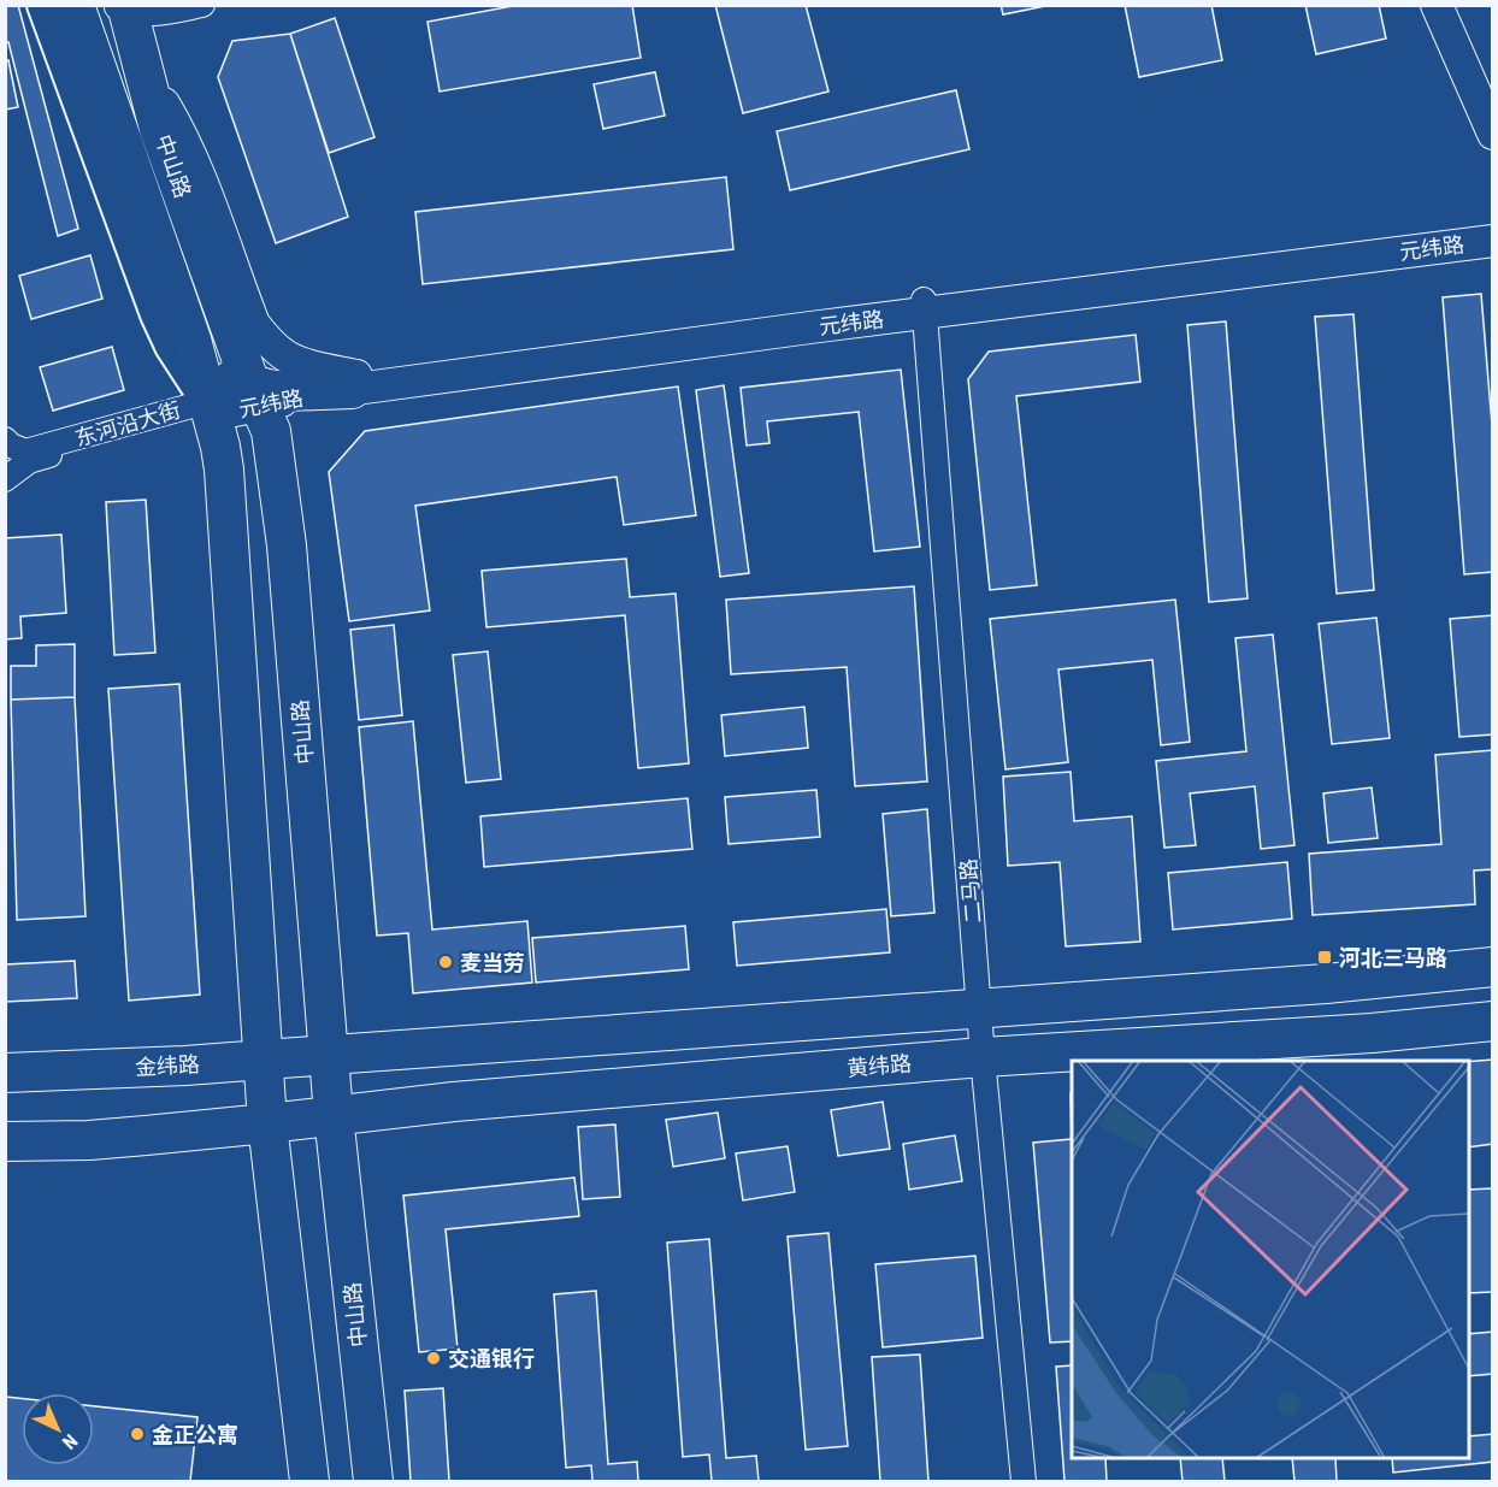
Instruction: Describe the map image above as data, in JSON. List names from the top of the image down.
{
  "streets": {
    "main road": ["中山路", "金纬路", "黄纬路"],
    "street": ["元纬路", "东河沿大街", "二马路"]
  },
  "crossings": [
    ["中山路", "元纬路"],
    ["中山路", "东河沿大街"],
    ["中山路", "金纬路"],
    ["中山路", "黄纬路"],
    ["元纬路", "东河沿大街"],
    ["元纬路", "二马路"],
    ["二马路", "黄纬路"]
  ],
  "places": {
    "transit": ["河北三马路"],
    "other": ["麦当劳", "交通银行", "金正公寓"]
  },
  "north": "bottom right"
}
